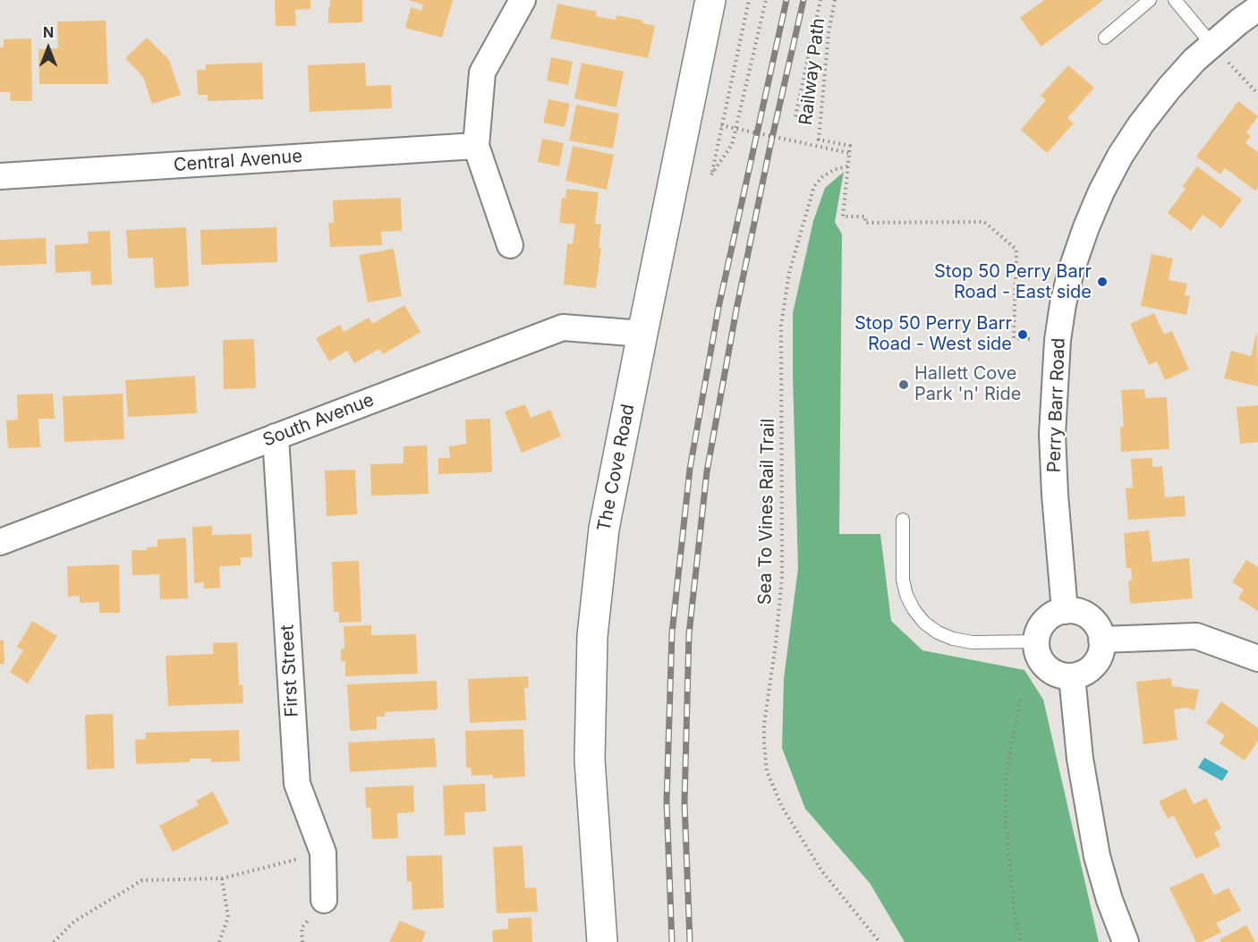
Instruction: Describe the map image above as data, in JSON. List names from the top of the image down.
{
  "streets": {
    "street": [
      "Central Avenue",
      "Perry Barr Road",
      "South Avenue",
      "The Cove Road",
      "First Street"
    ],
    "path": ["Railway Path", "Sea To Vines Rail Trail"]
  },
  "crossings": [
    ["South Avenue", "The Cove Road"],
    ["South Avenue", "First Street"]
  ],
  "places": ["Stop 50 Perry Barr Road - East side", "Stop 50 Perry Barr Road - West side", "Hallett Cove Park 'n' Ride"],
  "north": "top"
}
